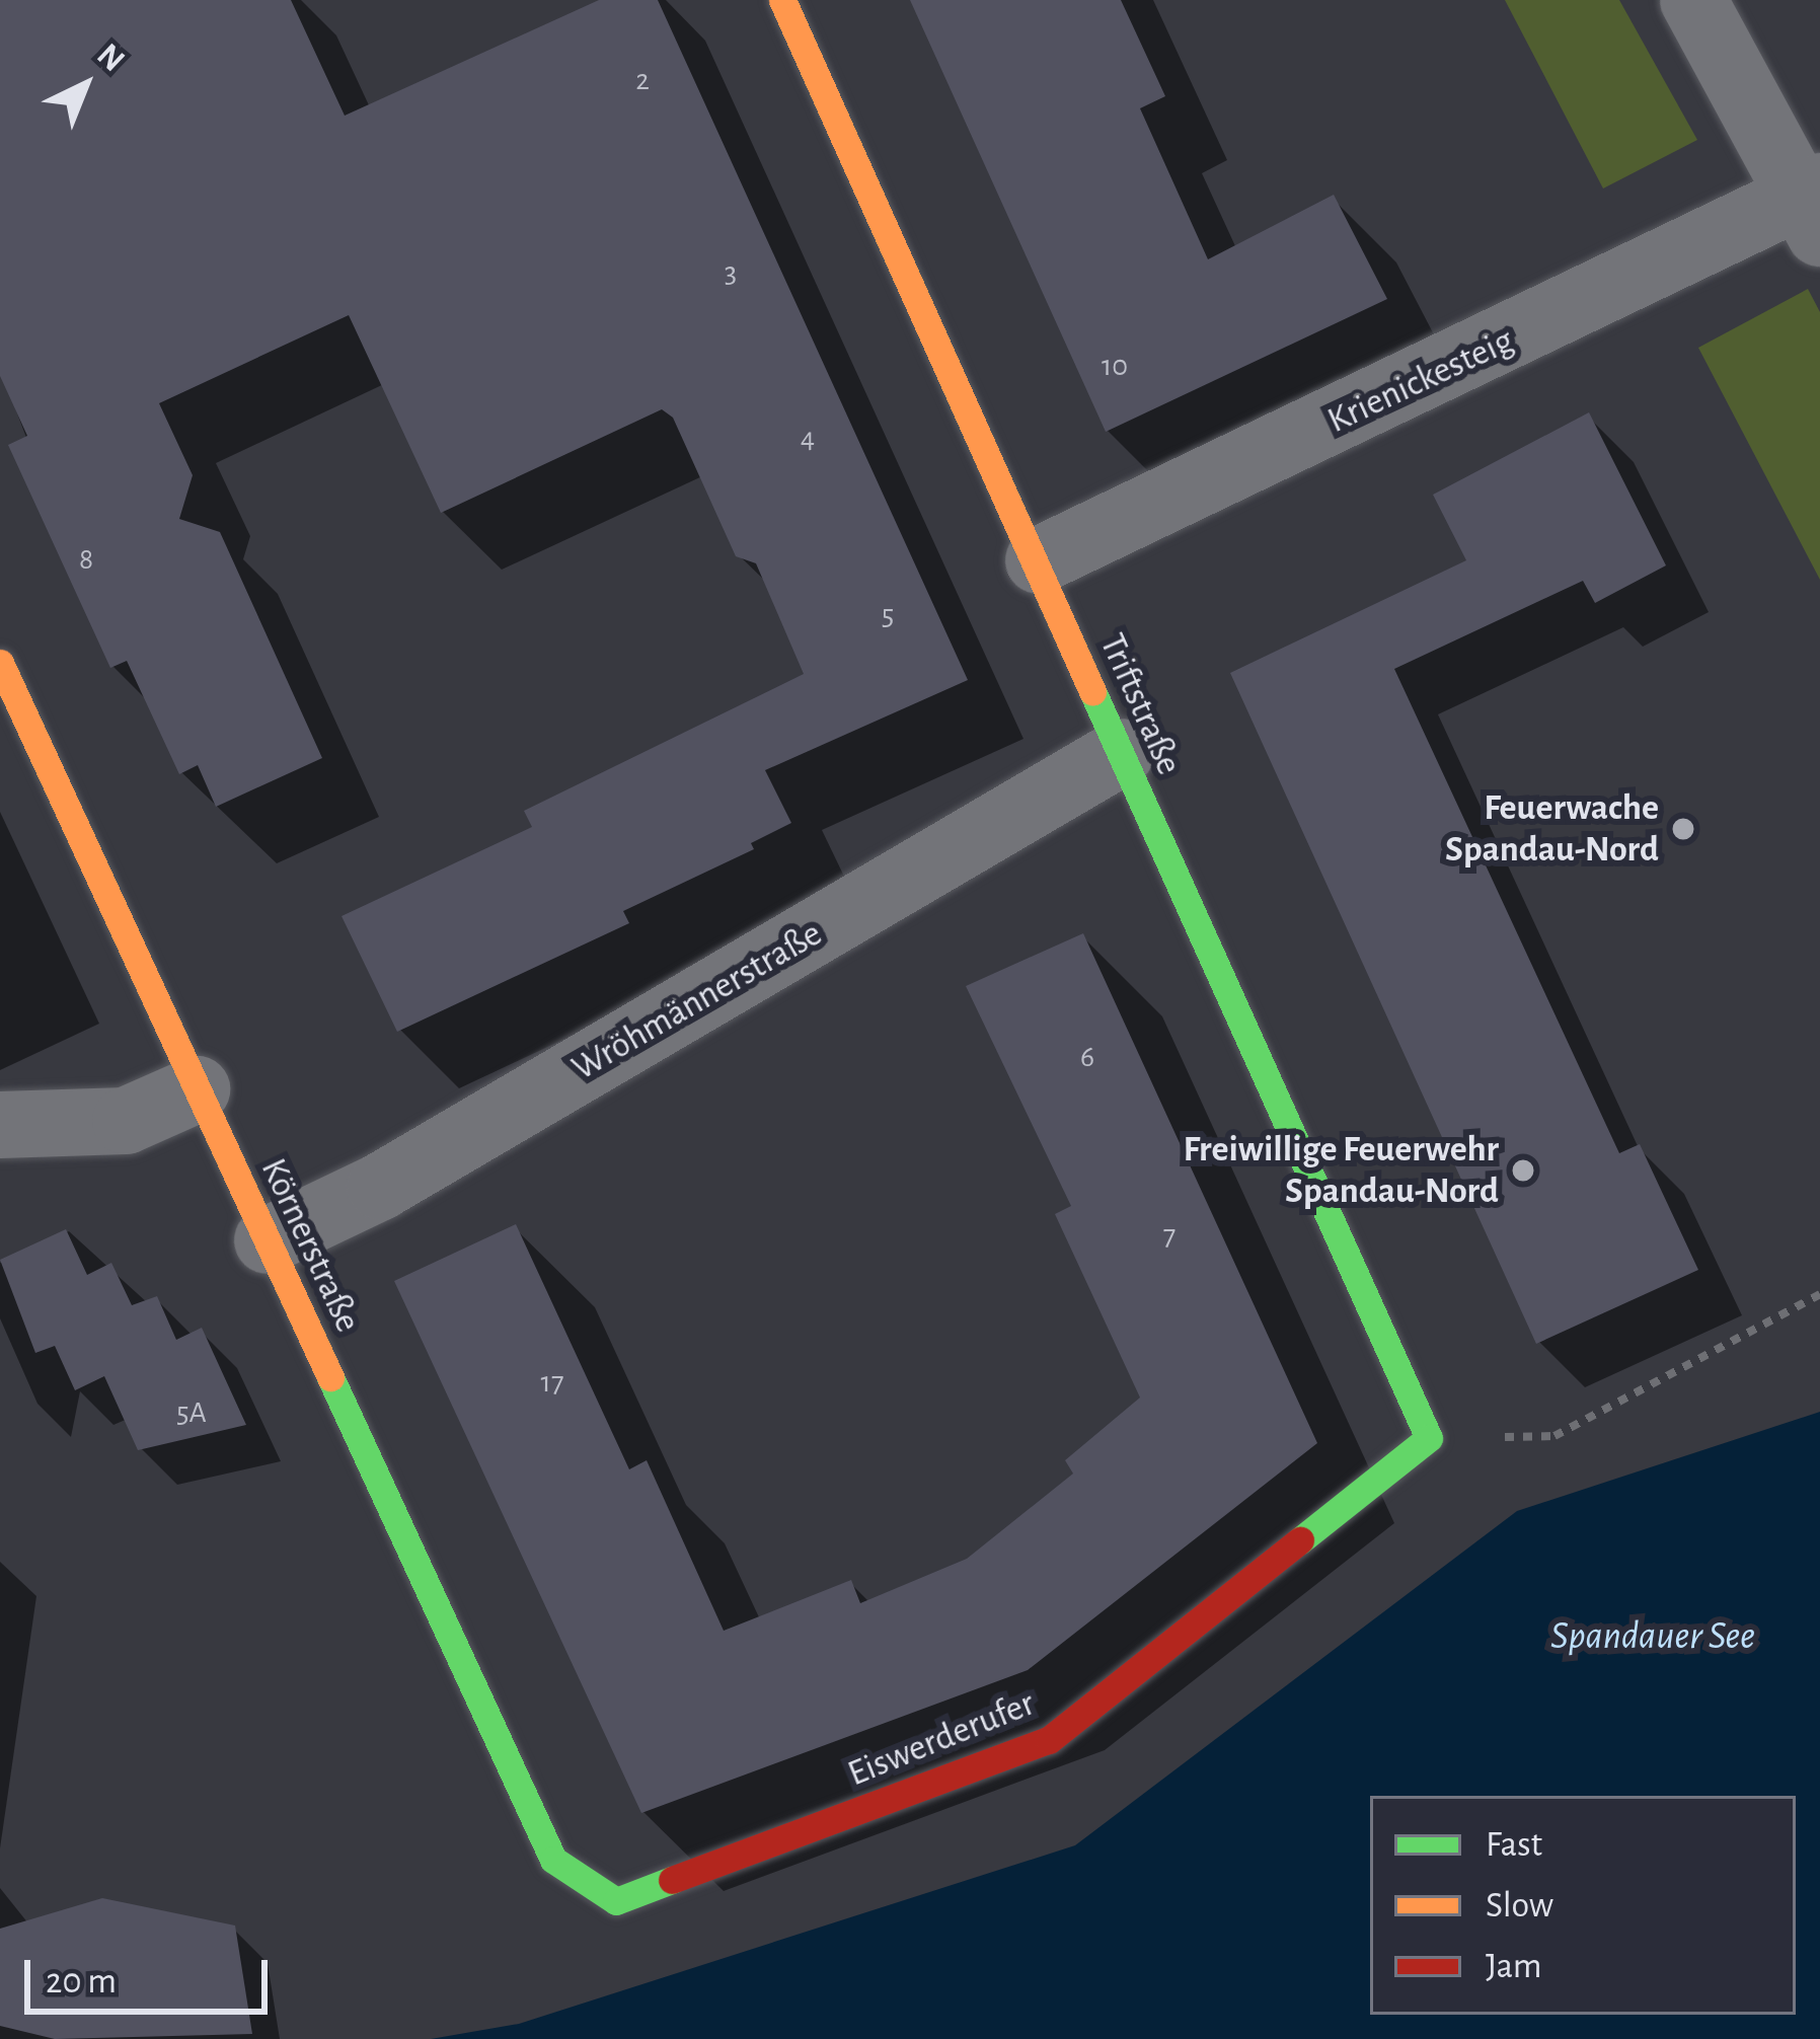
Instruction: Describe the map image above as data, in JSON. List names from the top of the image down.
{
  "streets": {
    "street": [
      "Krienickesteig",
      "Triftstraße",
      "Wröhmännerstraße",
      "Körnerstraße",
      "Eiswerderufer"
    ]
  },
  "crossings": [
    ["Krienickesteig", "Triftstraße"],
    ["Triftstraße", "Wröhmännerstraße"],
    ["Triftstraße", "Eiswerderufer"],
    ["Wröhmännerstraße", "Körnerstraße"],
    ["Körnerstraße", "Eiswerderufer"]
  ],
  "water": ["Spandauer See"],
  "places": ["Feuerwache Spandau-Nord", "Freiwillige Feuerwehr Spandau-Nord"],
  "house_numbers": [
    "2",
    "3",
    "10",
    "4",
    "8",
    "5",
    "6",
    "7",
    "17",
    "5A"
  ],
  "legend": ["Fast", "Slow", "Jam"],
  "scale_bar": "20 m",
  "north": "top right"
}
